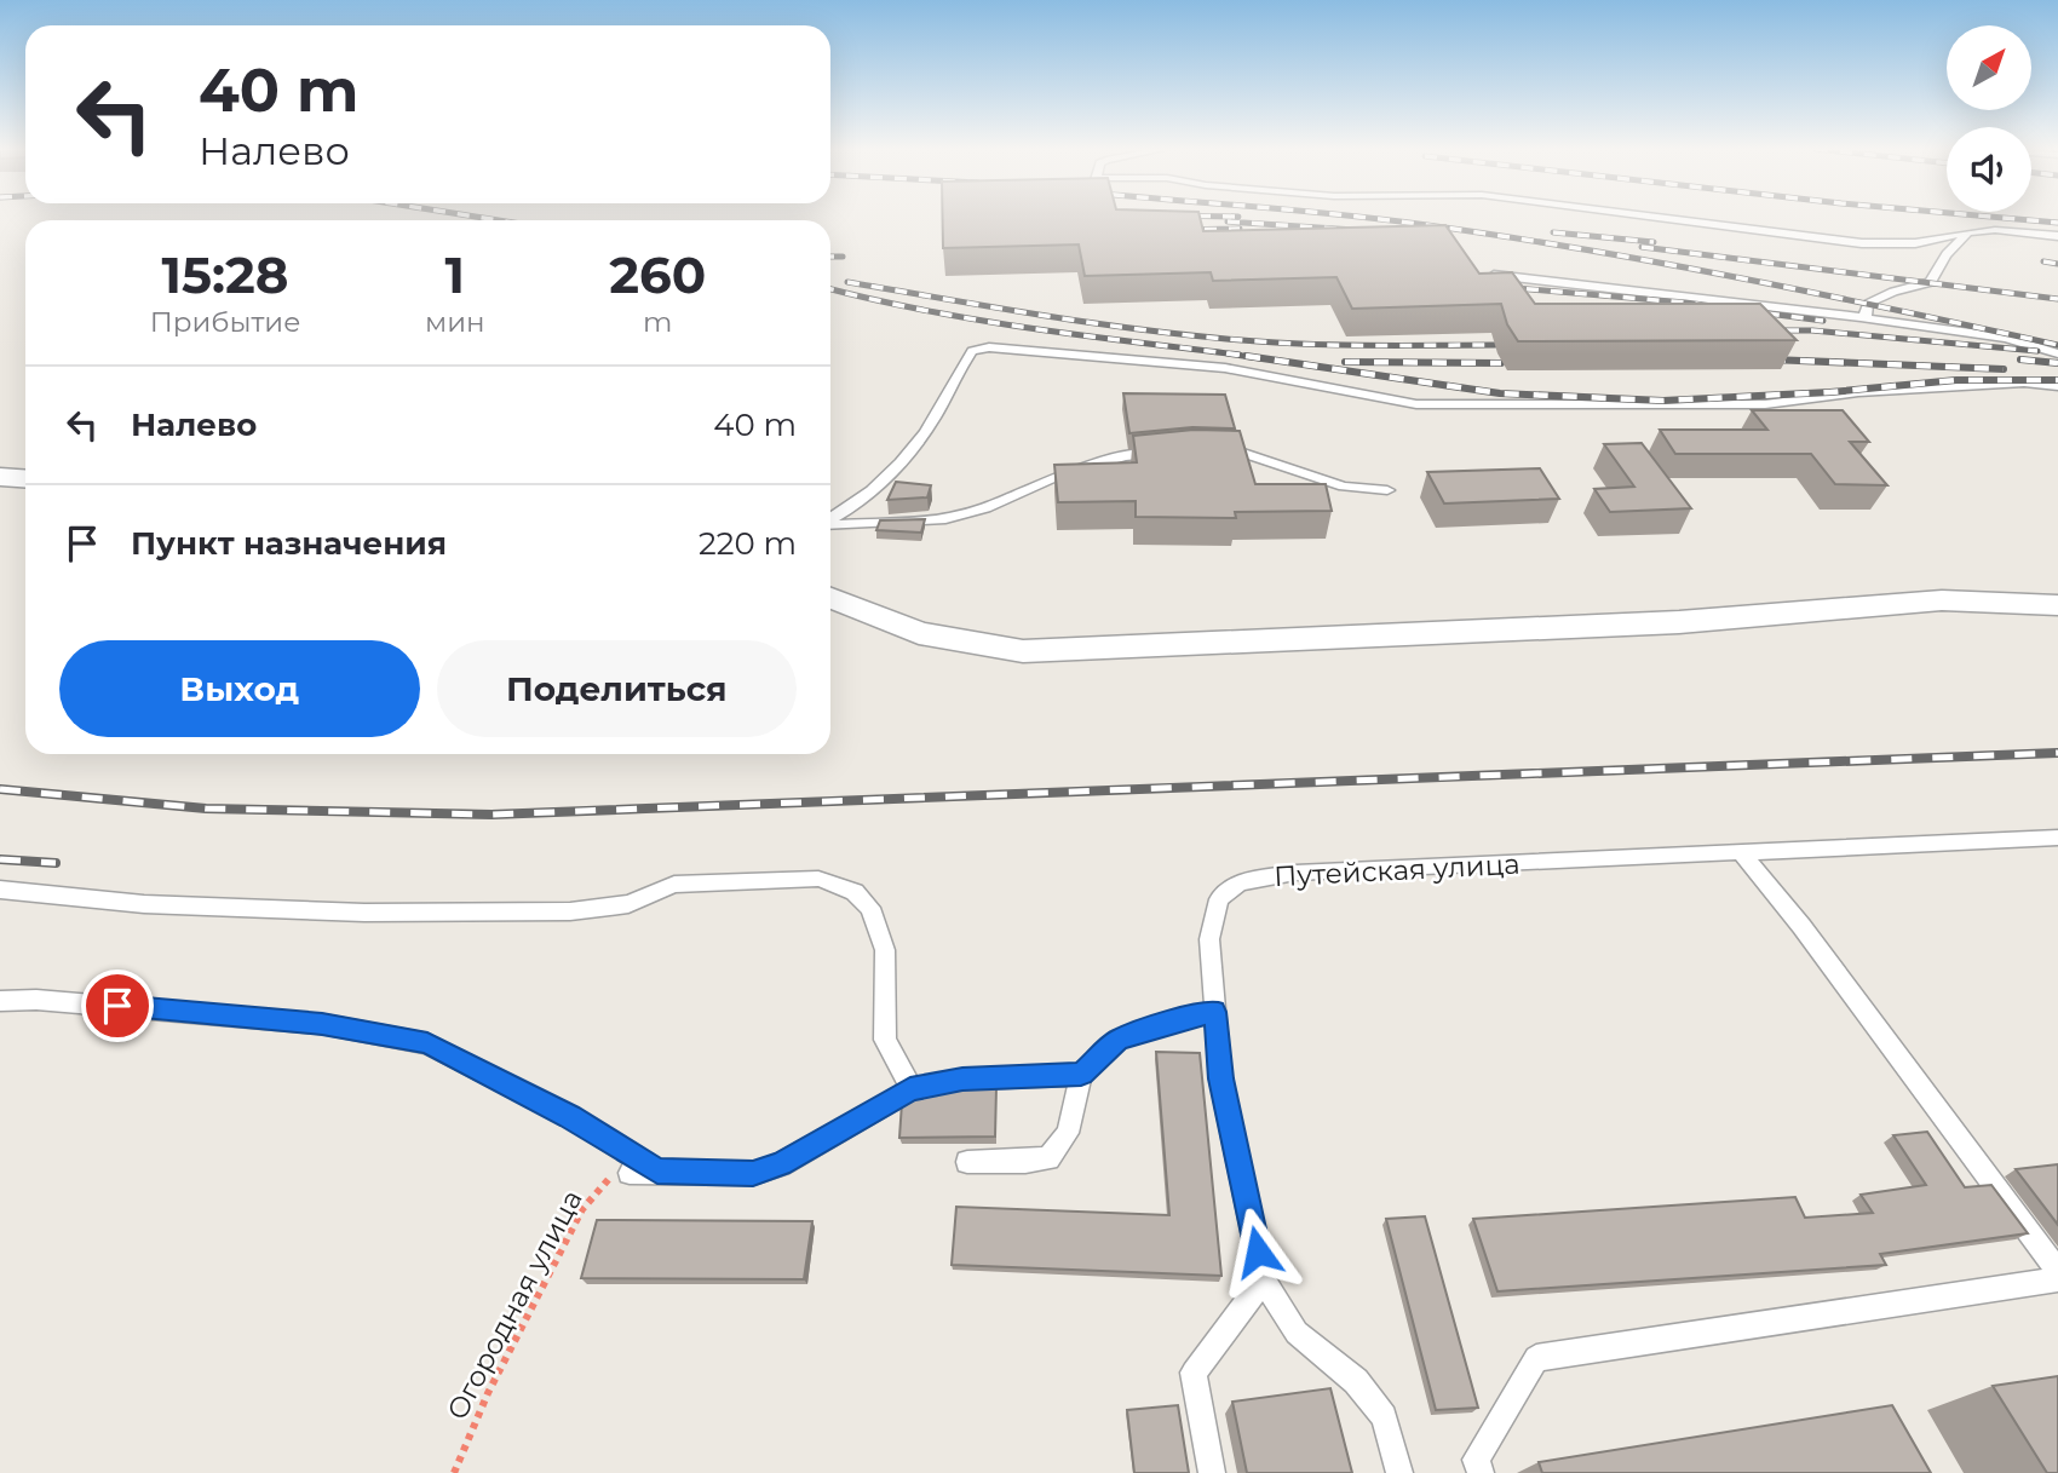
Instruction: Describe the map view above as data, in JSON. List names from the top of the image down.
{
  "streets": {
    "lane": ["Путейская улица"],
    "path": ["Огородная улица"]
  },
  "north": "top right",
  "page": {
    "turn": ["40 m", "Налево"],
    "eta": [
      "15:28",
      "Прибытие",
      "1",
      "мин",
      "260",
      "m"
    ],
    "list": [
      {
        "name": "Налево",
        "value": "40 m"
      },
      {
        "name": "Пункт назначения",
        "value": "220 m"
      }
    ],
    "buttons": ["Выход", "Поделиться"]
  }
}
